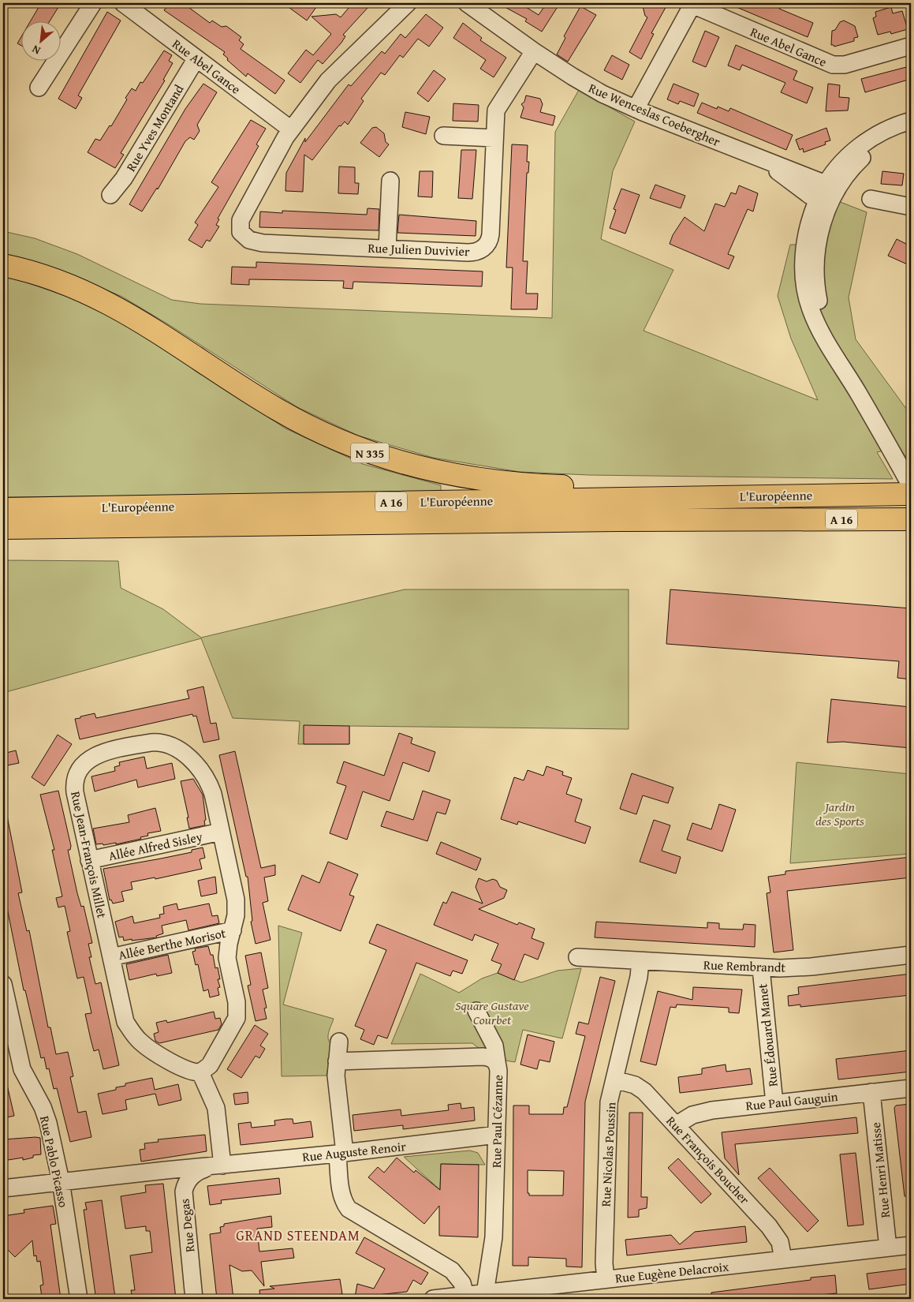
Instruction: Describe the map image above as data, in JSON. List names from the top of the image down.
{
  "streets": {
    "highway": ["N 335", "L'Européenne", "A 16"],
    "street": [
      "Rue Abel Gance",
      "Rue Wenceslas Coebergher",
      "Rue Yves Montand",
      "Rue Julien Duvivier",
      "Allée Alfred Sisley",
      "Rue Jean-François Millet",
      "Allée Berthe Morisot",
      "Rue Rembrandt",
      "Rue Édouard Manet",
      "Rue Paul Gauguin",
      "Rue Paul Cézanne",
      "Rue Auguste Renoir",
      "Rue Nicolas Poussin",
      "Rue François Boucher",
      "Rue Pablo Picasso",
      "Rue Henri Matisse",
      "Rue Degas",
      "Rue Eugène Delacroix"
    ]
  },
  "crossings": [
    ["Rue Abel Gance", "Rue Yves Montand"],
    ["Rue Abel Gance", "Rue Julien Duvivier"],
    ["Rue Wenceslas Coebergher", "Rue Julien Duvivier"],
    ["N 335", "L'Européenne"],
    ["Allée Alfred Sisley", "Rue Jean-François Millet"],
    ["Rue Jean-François Millet", "Allée Berthe Morisot"],
    ["Rue Rembrandt", "Rue Édouard Manet"],
    ["Rue Rembrandt", "Rue Nicolas Poussin"],
    ["Rue Édouard Manet", "Rue Paul Gauguin"],
    ["Rue Paul Gauguin", "Rue François Boucher"],
    ["Rue Paul Gauguin", "Rue Henri Matisse"],
    ["Rue Paul Cézanne", "Rue Auguste Renoir"],
    ["Rue Paul Cézanne", "Rue Eugène Delacroix"],
    ["Rue Auguste Renoir", "Rue Pablo Picasso"],
    ["Rue Auguste Renoir", "Rue Degas"],
    ["Rue Nicolas Poussin", "Rue François Boucher"],
    ["Rue Nicolas Poussin", "Rue Eugène Delacroix"],
    ["Rue François Boucher", "Rue Eugène Delacroix"],
    ["Rue Henri Matisse", "Rue Eugène Delacroix"]
  ],
  "districts": ["GRAND STEENDAM"],
  "parks": ["Jardin des Sports", "Square Gustave Courbet"],
  "north": "bottom left"
}
